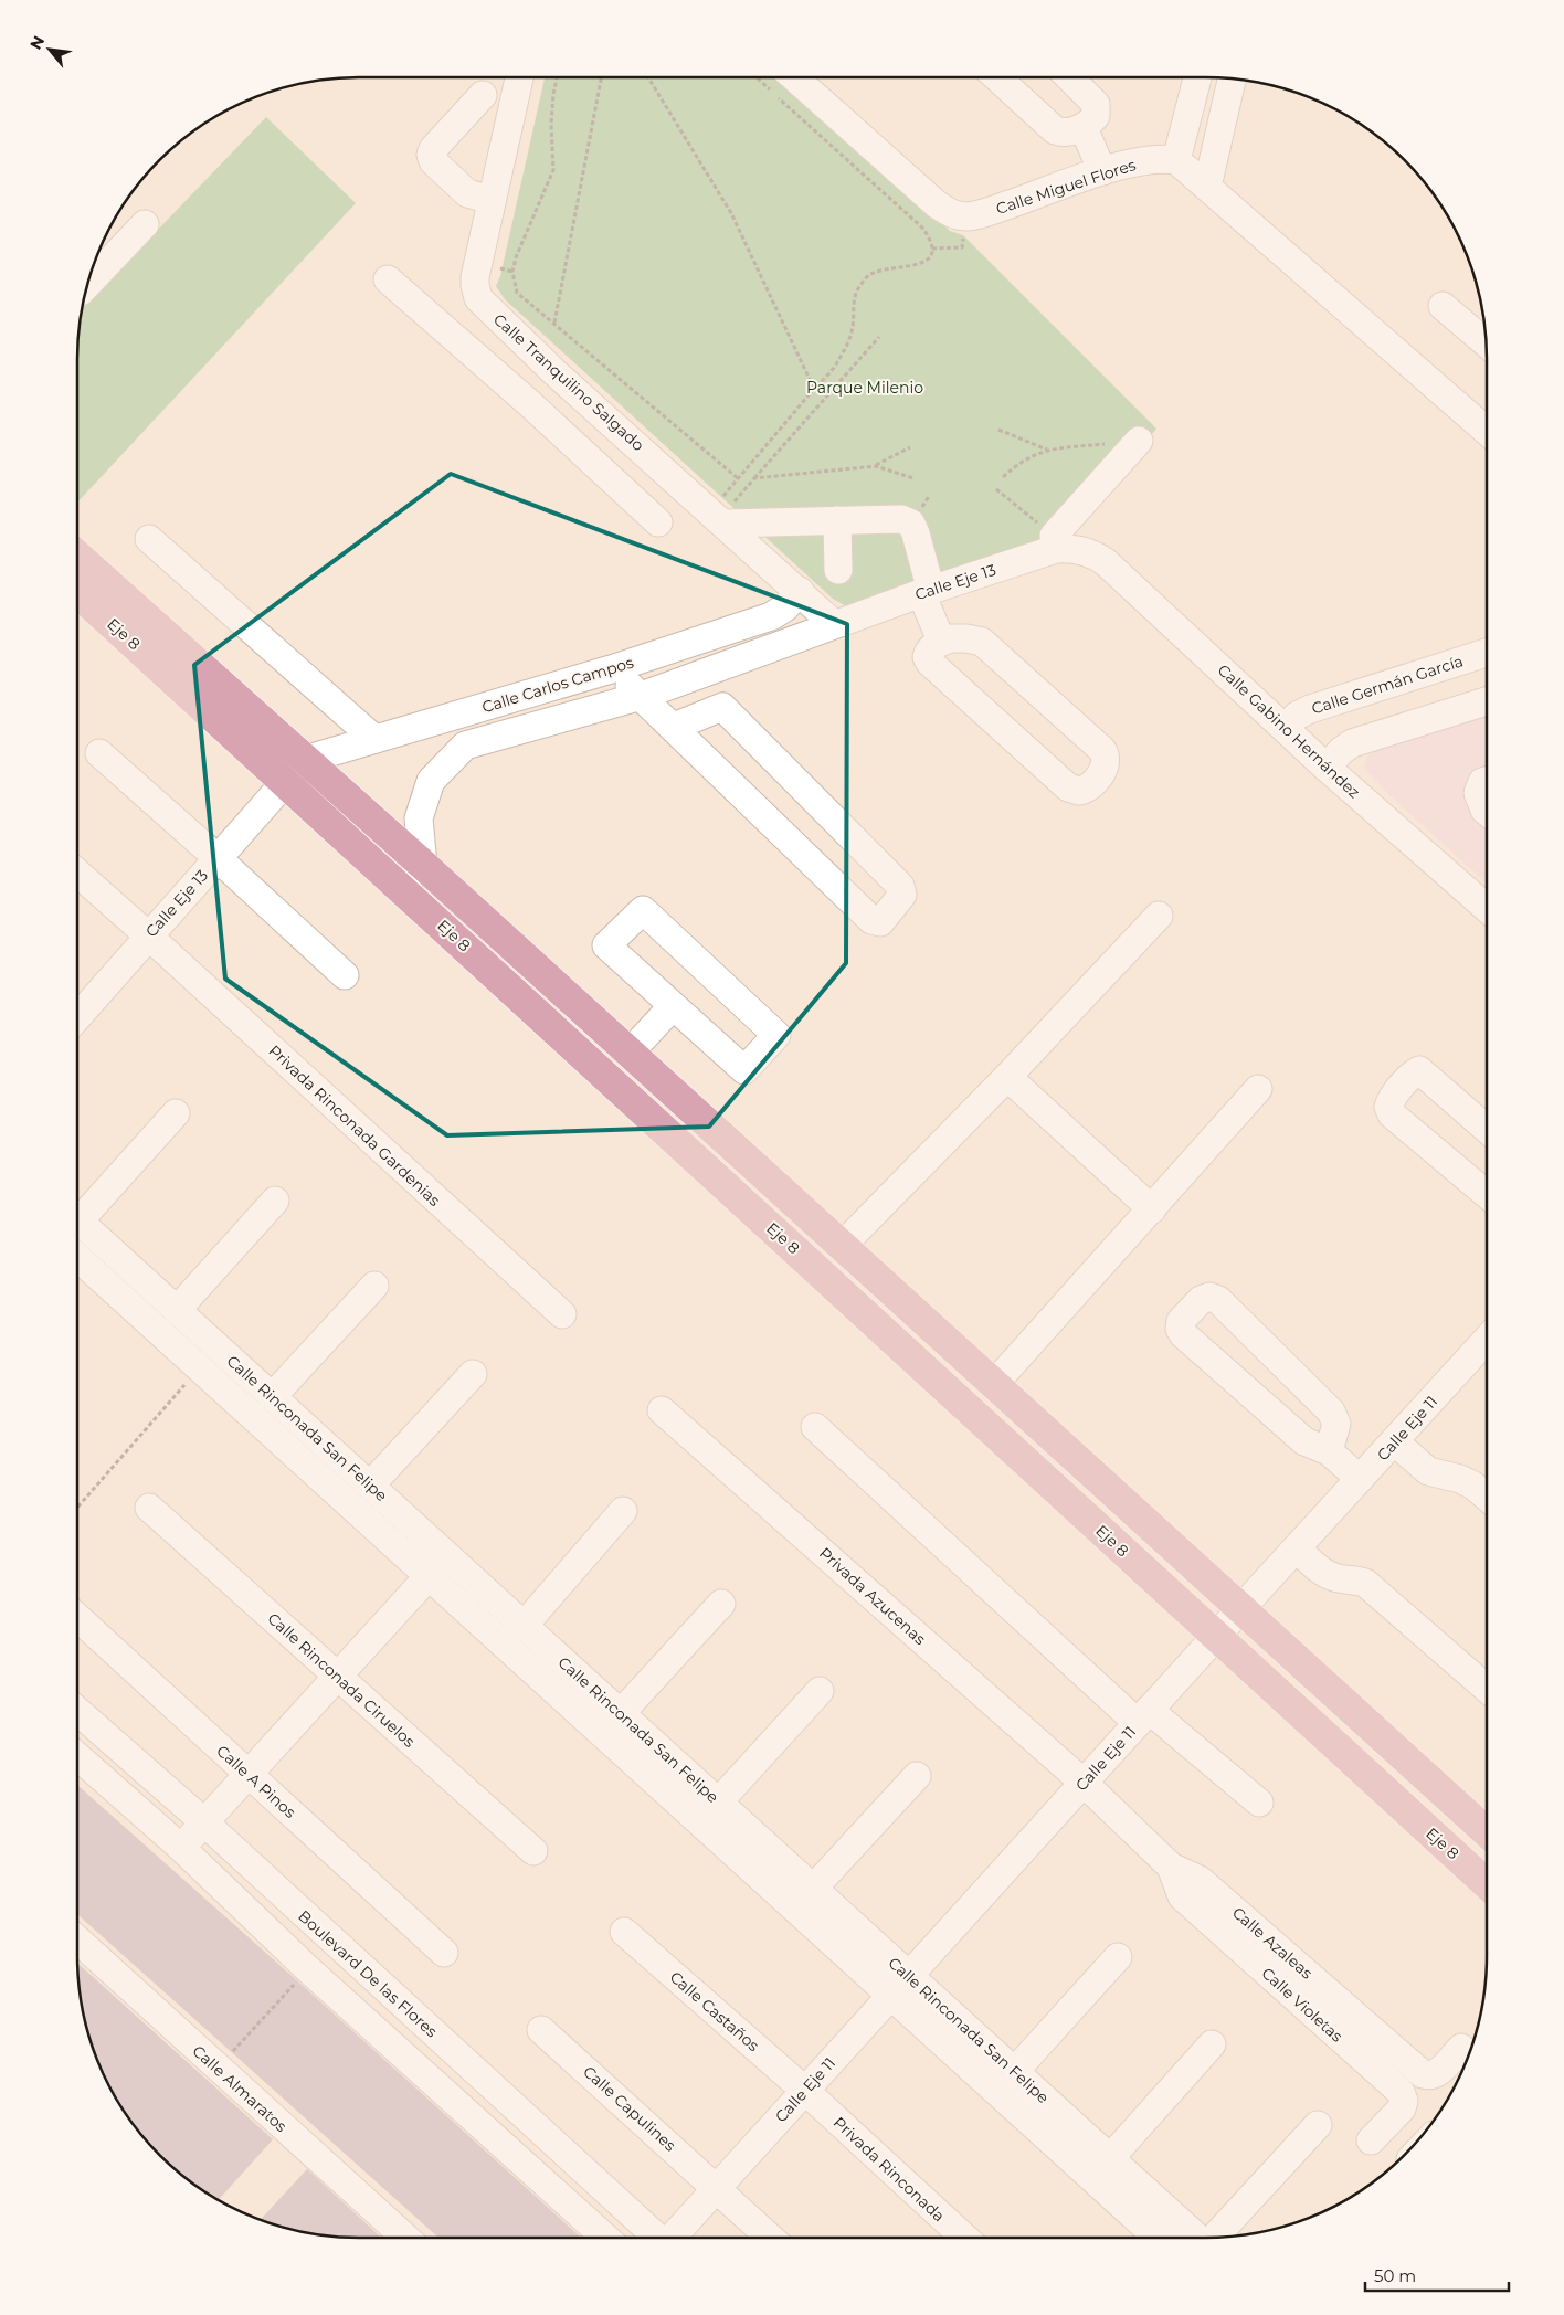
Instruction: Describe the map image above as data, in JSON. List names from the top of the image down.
{
  "streets": {
    "main road": ["Eje 8"],
    "street": [
      "Calle Miguel Flores",
      "Calle Tranquilino Salgado",
      "Calle Eje 13",
      "Calle Carlos Campos",
      "Calle Germán García",
      "Calle Gabino Hernández",
      "Privada Rinconada Gardenias",
      "Calle Rinconada San Felipe",
      "Calle Eje 11",
      "Privada Azucenas",
      "Calle Rinconada Ciruelos",
      "Calle A Pinos",
      "Calle Azaleas",
      "Boulevard De las Flores",
      "Calle Violetas",
      "Calle Castaños",
      "Calle Almaratos",
      "Calle Capulines",
      "Privada Rinconada"
    ]
  },
  "crossings": [
    ["Calle Tranquilino Salgado", "Calle Eje 13"],
    ["Calle Tranquilino Salgado", "Calle Carlos Campos"],
    ["Calle Eje 13", "Eje 8"],
    ["Calle Eje 13", "Calle Carlos Campos"],
    ["Calle Eje 13", "Calle Gabino Hernández"],
    ["Calle Eje 13", "Privada Rinconada Gardenias"],
    ["Eje 8", "Calle Carlos Campos"],
    ["Eje 8", "Calle Eje 11"],
    ["Calle Germán García", "Calle Gabino Hernández"],
    ["Calle Rinconada San Felipe", "Calle Eje 11"],
    ["Calle Eje 11", "Privada Azucenas"],
    ["Calle Eje 11", "Calle Azaleas"],
    ["Calle Eje 11", "Calle Castaños"],
    ["Calle Eje 11", "Calle Capulines"],
    ["Calle Eje 11", "Privada Rinconada"],
    ["Privada Azucenas", "Calle Azaleas"],
    ["Calle Azaleas", "Calle Violetas"],
    ["Calle Castaños", "Privada Rinconada"]
  ],
  "parks": ["Parque Milenio"],
  "scale_bar": "50 m",
  "north": "top left"
}
